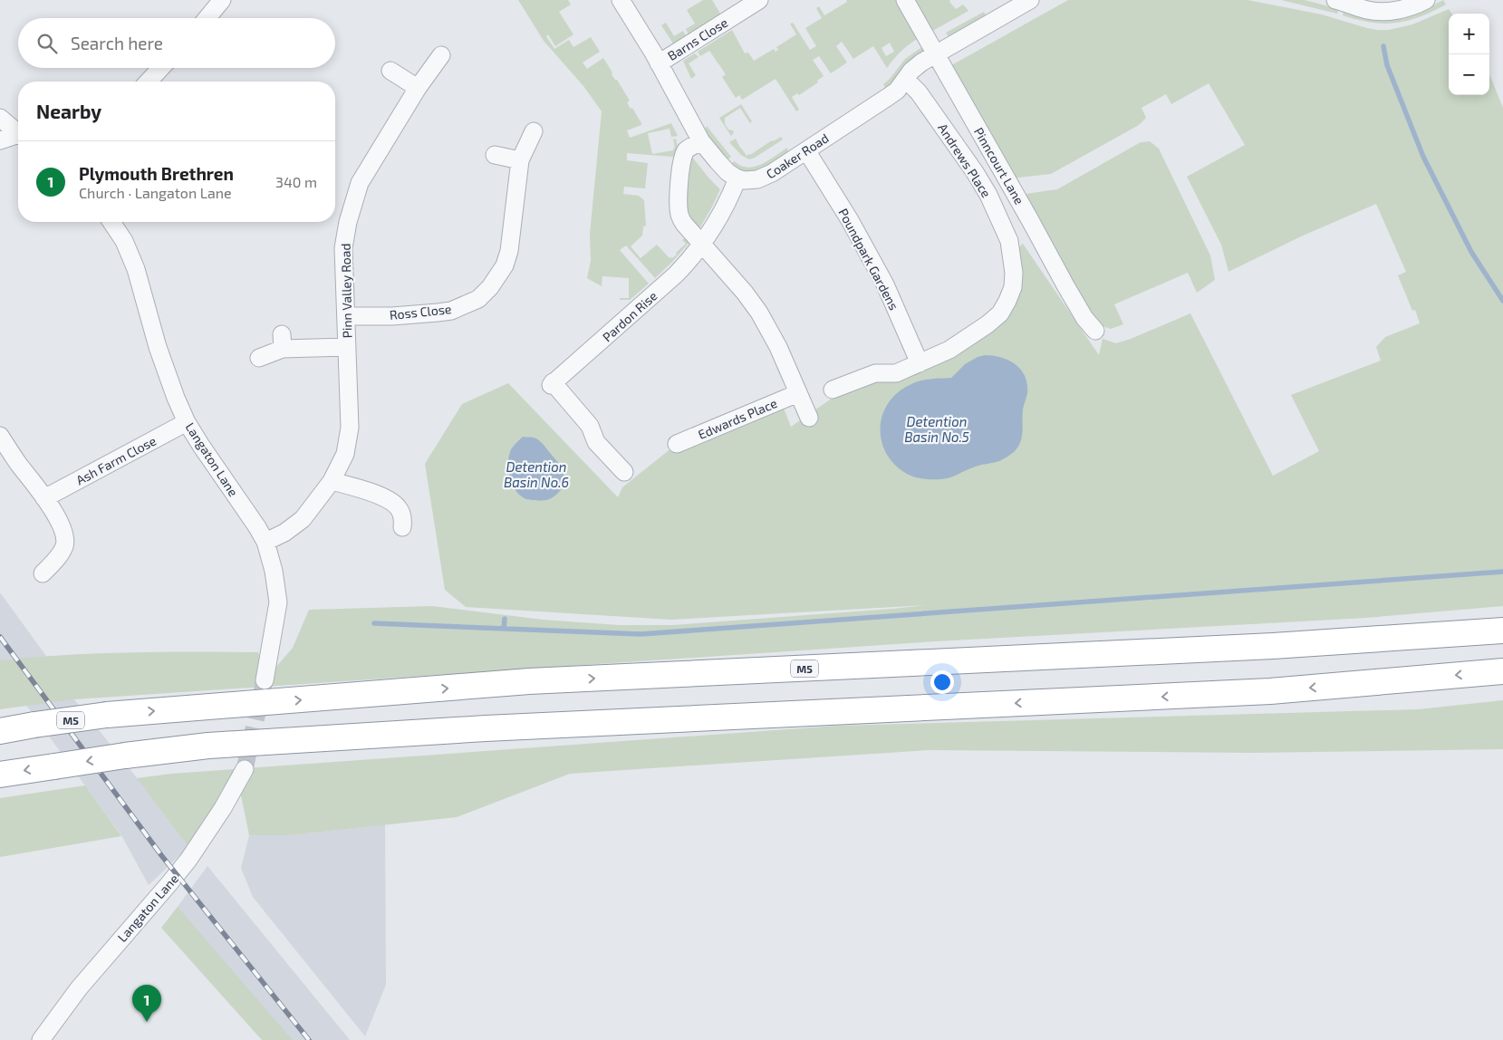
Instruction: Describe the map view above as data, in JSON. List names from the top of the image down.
{
  "streets": {
    "highway": ["M5"],
    "street": [
      "Barns Close",
      "Coaker Road",
      "Andrews Place",
      "Pinncourt Lane",
      "Poundpark Gardens",
      "Pinn Valley Road",
      "Ross Close",
      "Pardon Rise",
      "Edwards Place",
      "Langaton Lane",
      "Ash Farm Close"
    ]
  },
  "crossings": [
    ["Coaker Road", "Andrews Place"],
    ["Coaker Road", "Pinncourt Lane"],
    ["Coaker Road", "Poundpark Gardens"],
    ["Coaker Road", "Pardon Rise"],
    ["Andrews Place", "Poundpark Gardens"],
    ["Pinn Valley Road", "Ross Close"],
    ["Pinn Valley Road", "Langaton Lane"],
    ["Langaton Lane", "Ash Farm Close"]
  ],
  "water": ["Detention Basin No.5", "Detention Basin No.6"],
  "page": {
    "map_buttons": ["+", "−"],
    "search": "Search here",
    "heading": "Nearby",
    "list": [
      {
        "mark": "1",
        "name": "Plymouth Brethren",
        "note": "Church · Langaton Lane",
        "value": "340 m"
      }
    ],
    "pins": "1"
  }
}
